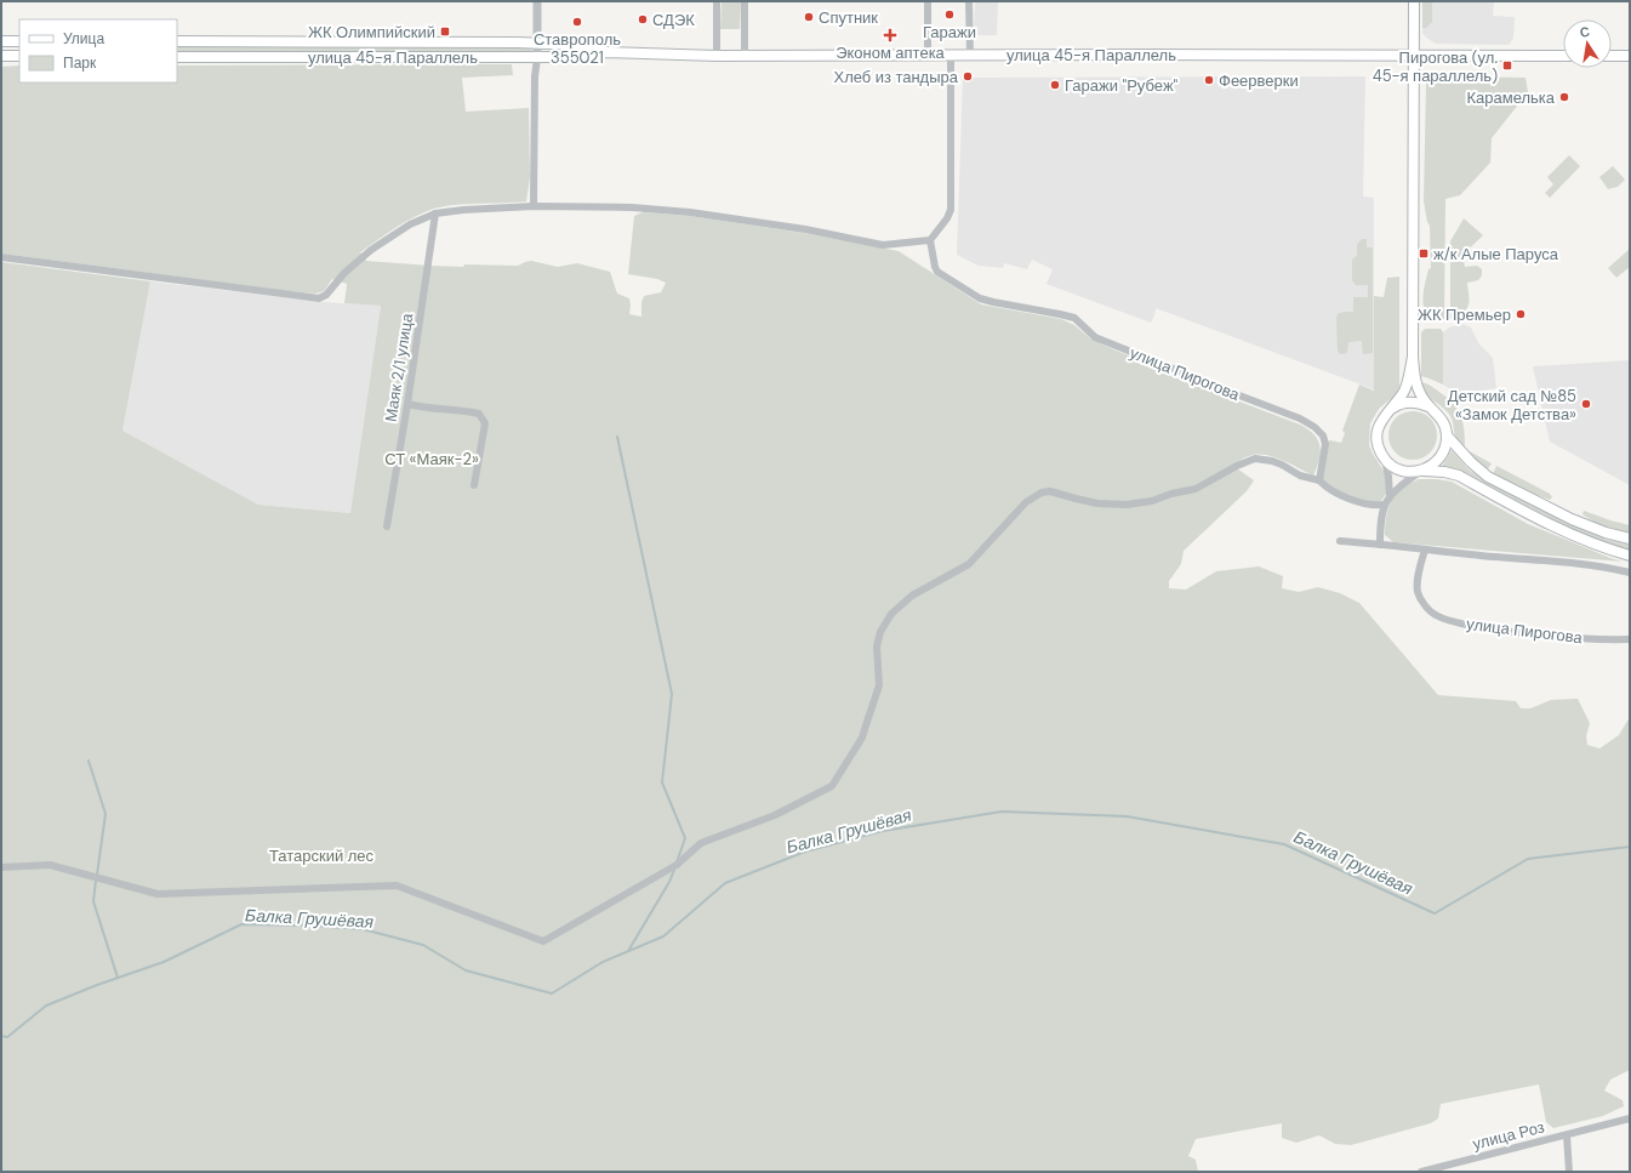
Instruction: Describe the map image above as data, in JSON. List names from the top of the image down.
{
  "streets": {
    "main road": ["улица 45-я Параллель"],
    "street": ["Маяк 2/1 улица", "улица Пирогова", "улица Роз"]
  },
  "water": ["Балка Грушёвая"],
  "parks": ["СТ «Маяк-2»", "Татарский лес"],
  "places": {
    "other": [
      "Гаражи",
      "Спутник",
      "СДЭК",
      "Ставрополь 355021",
      "Хлеб из тандыра",
      "Феерверки",
      "Гаражи \"Рубеж\"",
      "Карамелька",
      "ЖК Премьер",
      "Детский сад №85 «Замок Детства»"
    ],
    "transit": ["ЖК Олимпийский", "Пирогова (ул. 45-я параллель)", "ж/к Алые Паруса"],
    "health": ["Эконом аптека"]
  },
  "legend": ["Улица", "Парк"],
  "north": "top"
}
